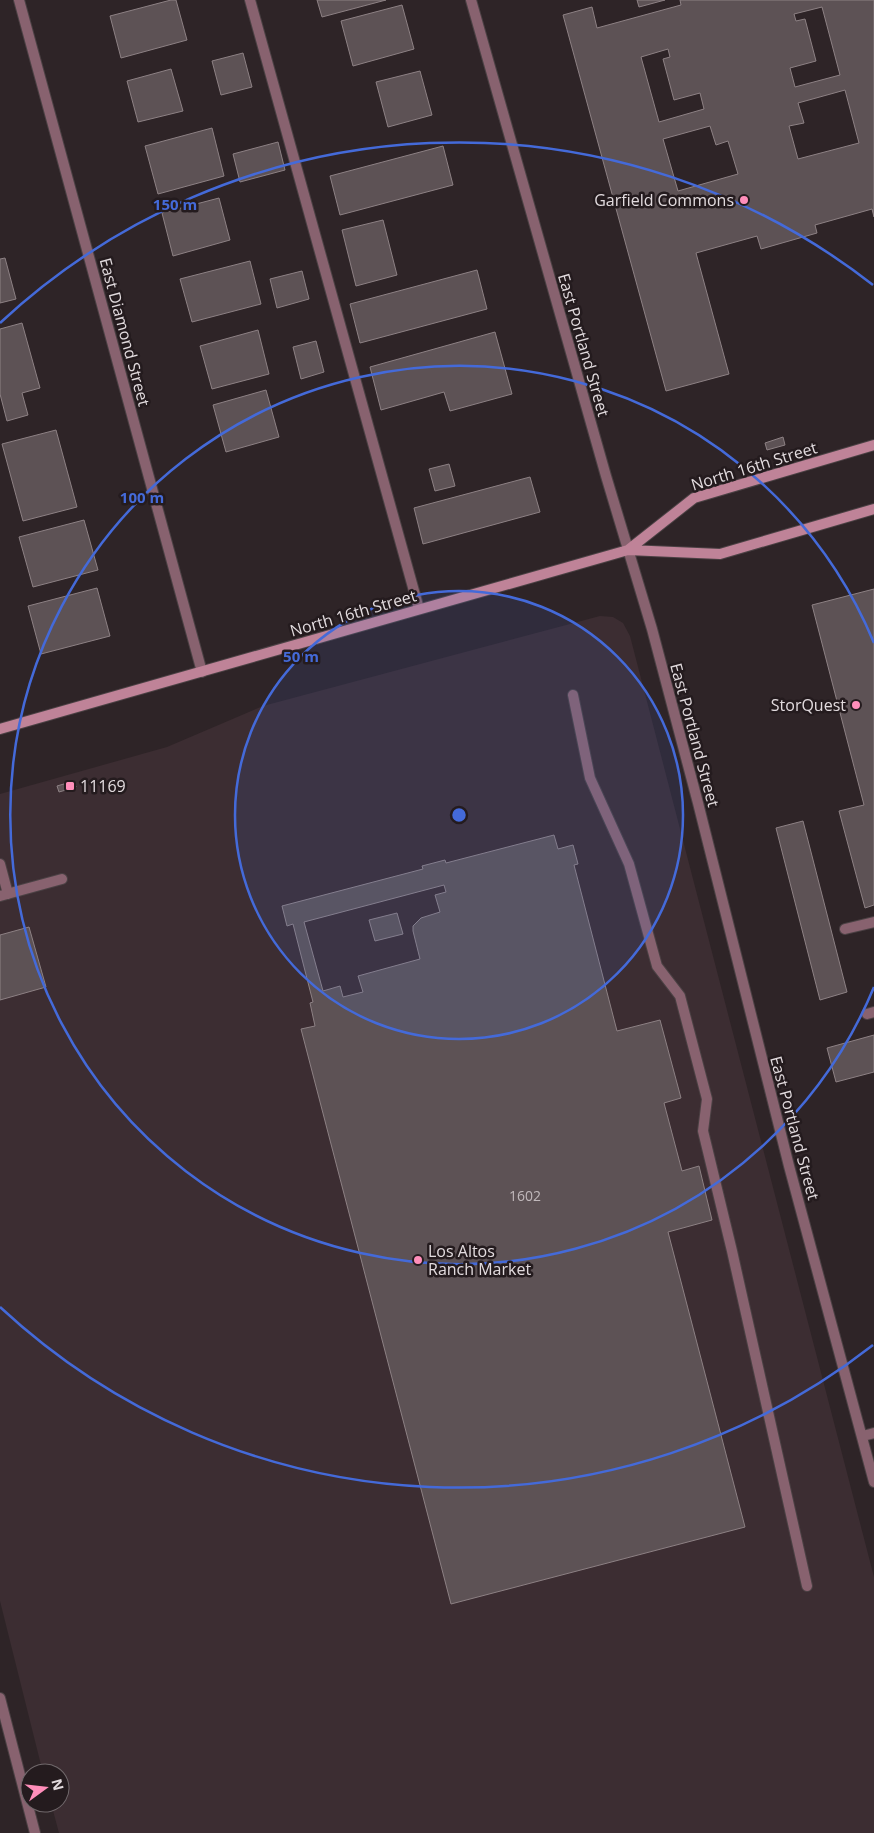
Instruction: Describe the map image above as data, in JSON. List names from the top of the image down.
{
  "streets": {
    "main road": ["North 16th Street"],
    "street": ["East Diamond Street", "East Portland Street"]
  },
  "crossings": [
    ["East Diamond Street", "North 16th Street"],
    ["East Portland Street", "North 16th Street"]
  ],
  "places": {
    "other": ["Garfield Commons", "StorQuest", "Los Altos Ranch Market"],
    "transit": ["11169"]
  },
  "house_numbers": ["1602"],
  "north": "right",
  "rings": ["150 m", "100 m", "50 m"]
}
